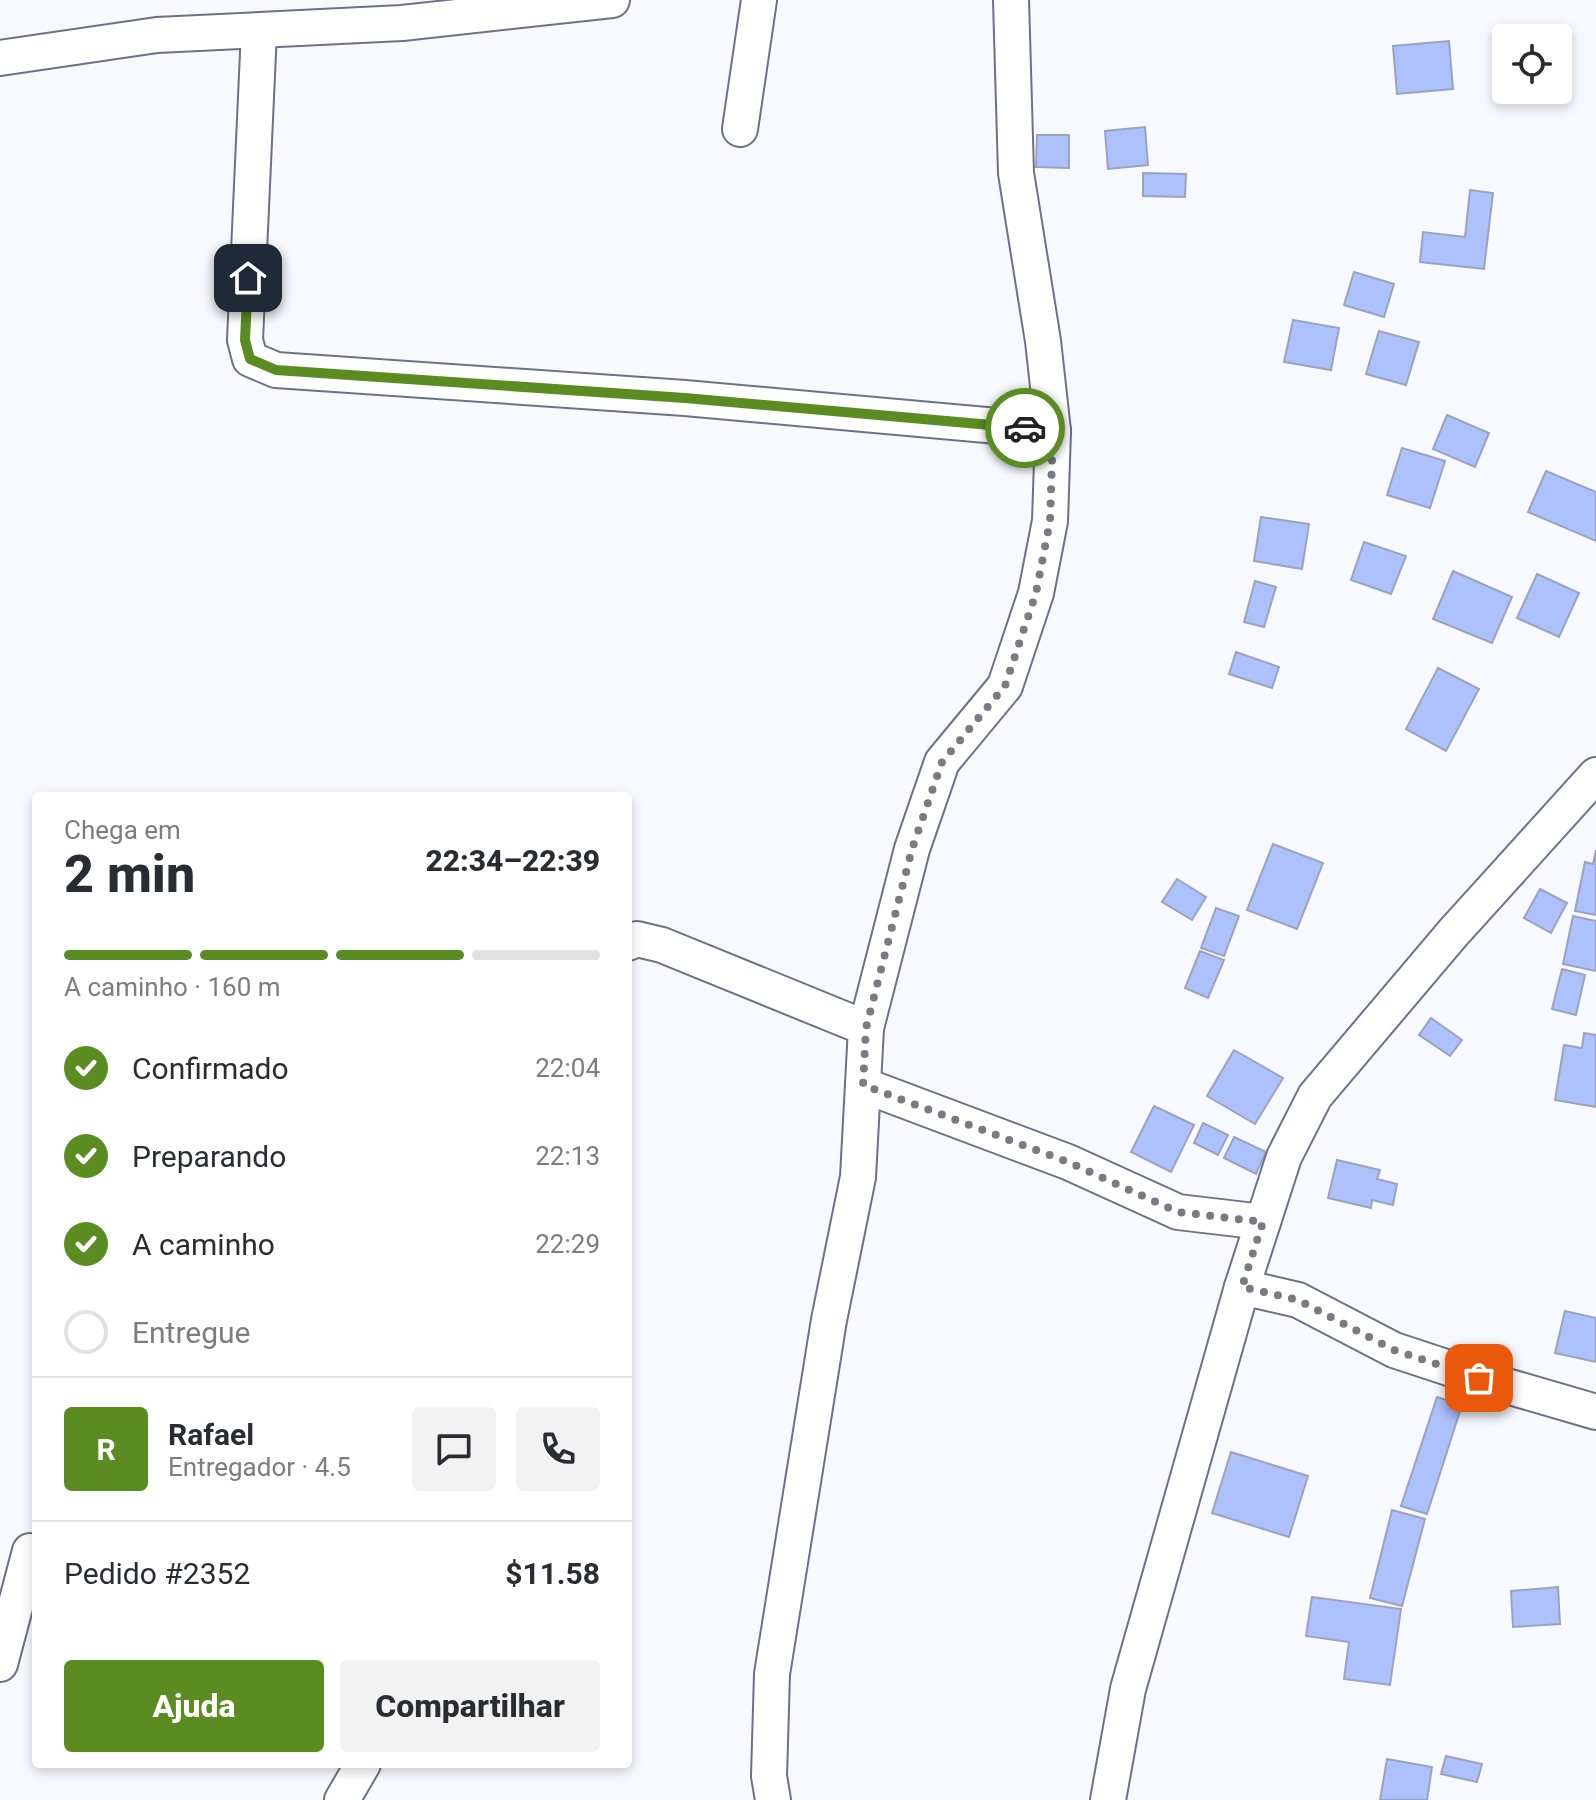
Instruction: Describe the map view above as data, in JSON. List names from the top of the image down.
{
  "page": {
    "heading": ["2 min", "Chega em", "22:34–22:39"],
    "panel": [
      "Rafael",
      "Entregador · 4.5",
      "Pedido #2352",
      "$11.58"
    ],
    "bar": "A caminho · 160 m",
    "list": [
      ["Confirmado", "22:04"],
      ["Preparando", "22:13"],
      ["A caminho", "22:29"],
      "Entregue"
    ],
    "round": "R",
    "buttons": ["Ajuda", "Compartilhar"]
  }
}
